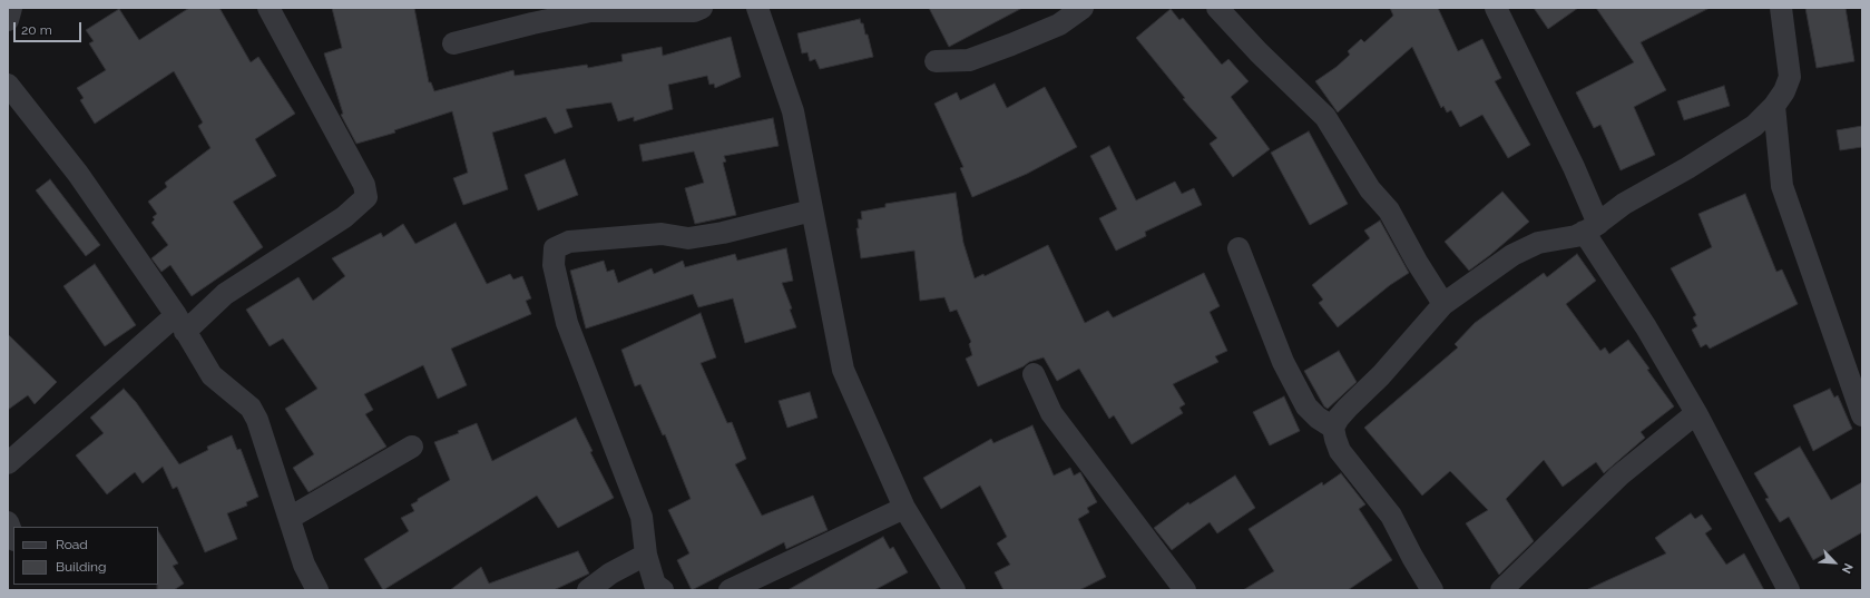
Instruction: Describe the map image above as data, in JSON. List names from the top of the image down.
{
  "legend": ["Road", "Building"],
  "scale_bar": "20 m",
  "north": "bottom right"
}
